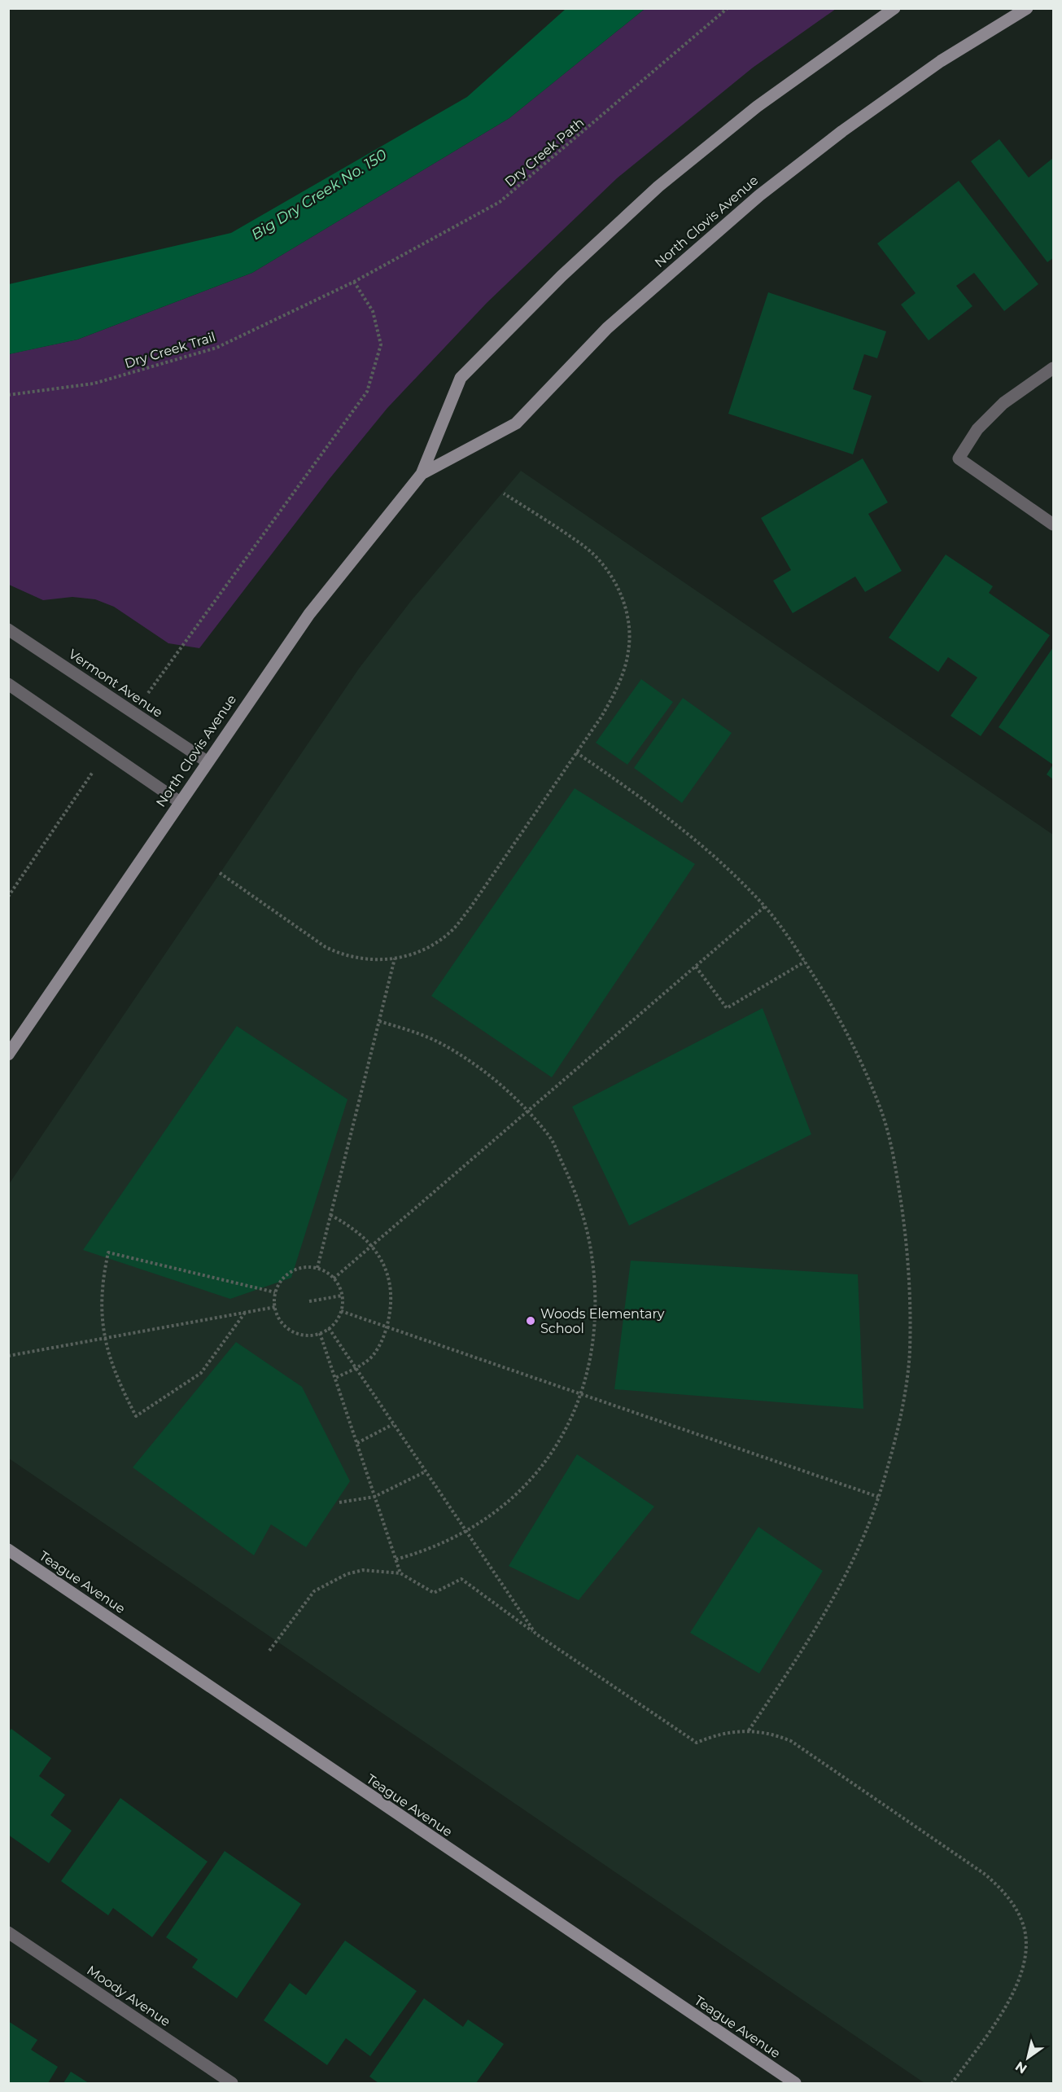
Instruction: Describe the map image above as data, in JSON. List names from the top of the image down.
{
  "streets": {
    "main road": ["North Clovis Avenue", "Teague Avenue"],
    "street": ["Vermont Avenue", "Moody Avenue"],
    "path": ["Dry Creek Path", "Dry Creek Trail"]
  },
  "crossings": [
    ["Dry Creek Path", "Dry Creek Trail"],
    ["North Clovis Avenue", "Vermont Avenue"]
  ],
  "water": ["Big Dry Creek No. 150"],
  "places": ["Woods Elementary School"],
  "north": "bottom left"
}
